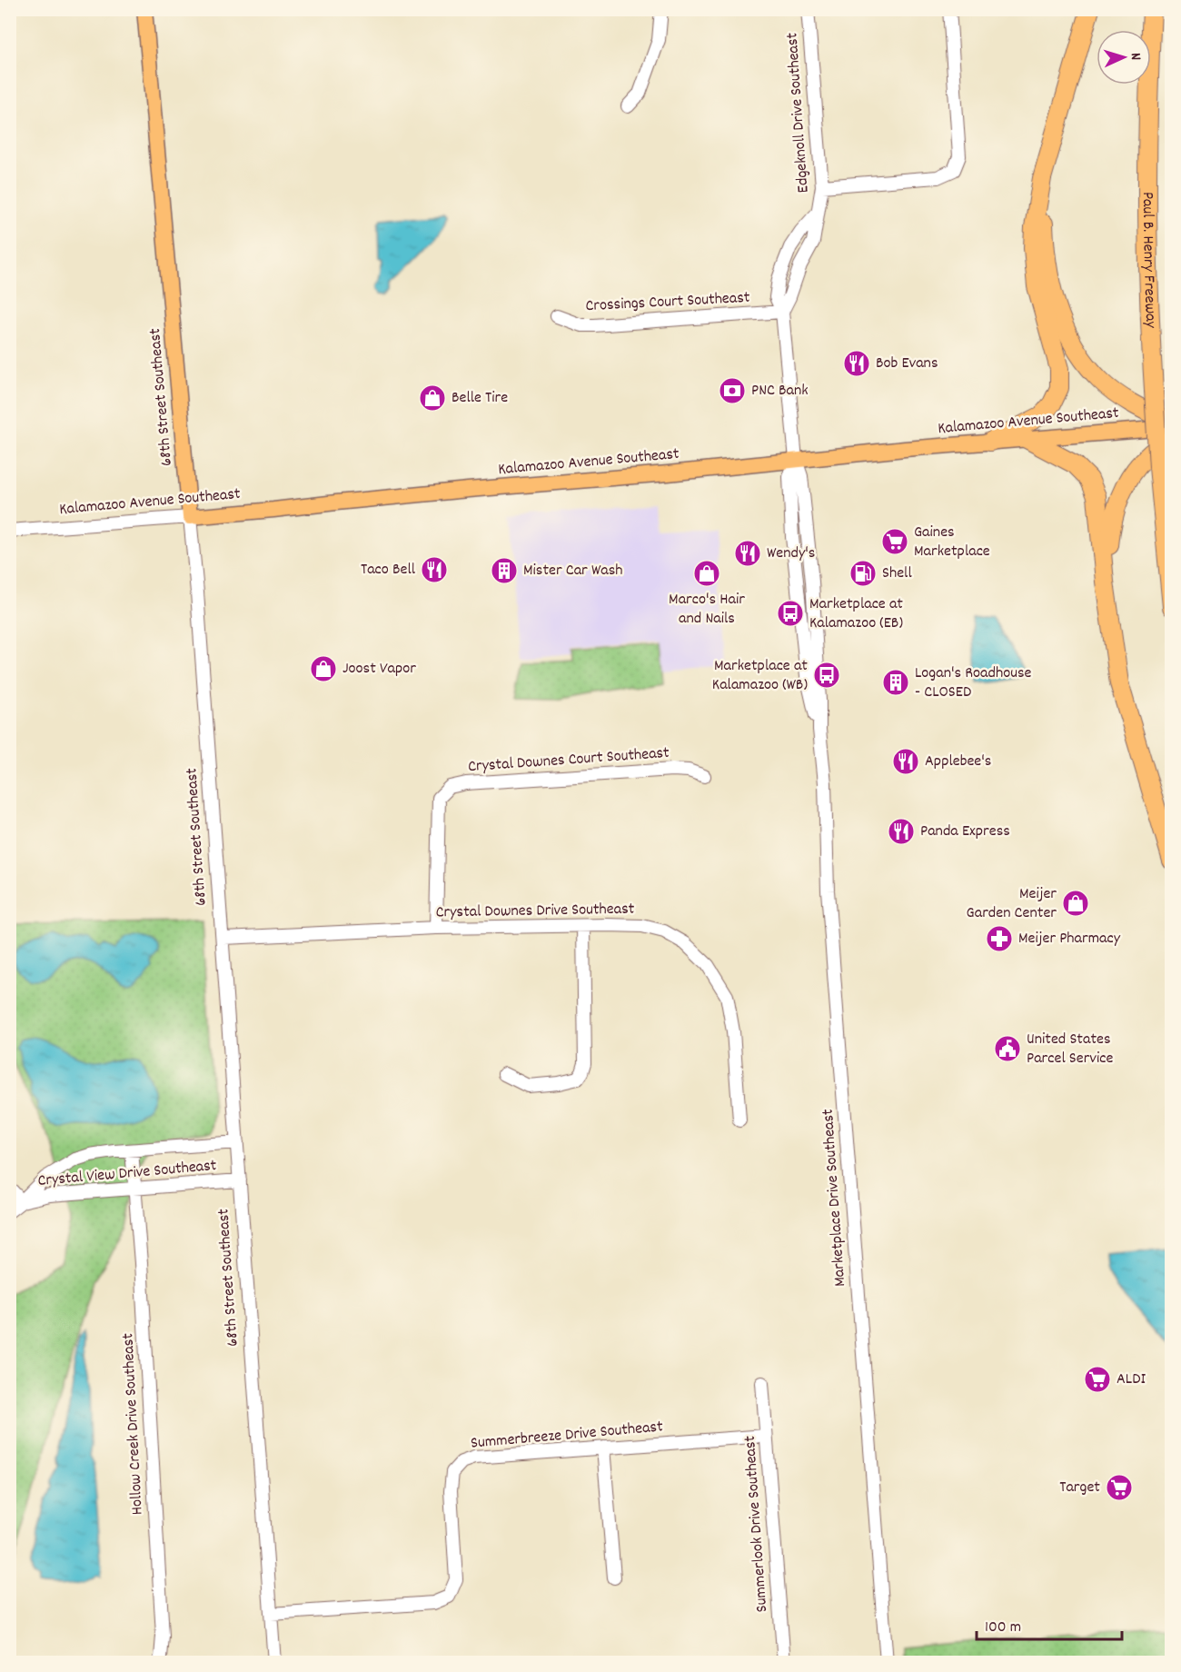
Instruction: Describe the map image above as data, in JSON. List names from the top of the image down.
{
  "streets": {
    "highway": ["Paul B. Henry Freeway"],
    "main road": ["68th Street Southeast", "Kalamazoo Avenue Southeast"],
    "street": [
      "Edgeknoll Drive Southeast",
      "Crossings Court Southeast",
      "Crystal Downes Court Southeast",
      "Crystal Downes Drive Southeast",
      "Crystal View Drive Southeast",
      "Marketplace Drive Southeast",
      "Hollow Creek Drive Southeast",
      "Summerbreeze Drive Southeast",
      "Summerlook Drive Southeast"
    ]
  },
  "crossings": [
    ["Edgeknoll Drive Southeast", "Crossings Court Southeast"],
    ["Edgeknoll Drive Southeast", "Kalamazoo Avenue Southeast"],
    ["Edgeknoll Drive Southeast", "Marketplace Drive Southeast"],
    ["68th Street Southeast", "Kalamazoo Avenue Southeast"],
    ["68th Street Southeast", "Crystal Downes Drive Southeast"],
    ["68th Street Southeast", "Crystal View Drive Southeast"],
    ["68th Street Southeast", "Summerbreeze Drive Southeast"],
    ["Kalamazoo Avenue Southeast", "Marketplace Drive Southeast"],
    ["Crystal Downes Court Southeast", "Crystal Downes Drive Southeast"],
    ["Crystal View Drive Southeast", "Hollow Creek Drive Southeast"],
    ["Summerbreeze Drive Southeast", "Summerlook Drive Southeast"]
  ],
  "places": {
    "restaurant": [
      "Bob Evans",
      "Wendy's",
      "Taco Bell",
      "Applebee's",
      "Panda Express"
    ],
    "bank": ["PNC Bank"],
    "shop": [
      "Belle Tire",
      "Marco's Hair and Nails",
      "Joost Vapor",
      "Meijer Garden Center"
    ],
    "supermarket": ["Gaines Marketplace", "ALDI", "Target"],
    "building": ["Mister Car Wash", "Logan's Roadhouse - CLOSED"],
    "fuel station": ["Shell"],
    "bus stop": ["Marketplace at Kalamazoo (EB)", "Marketplace at Kalamazoo (WB)"],
    "pharmacy": ["Meijer Pharmacy"],
    "public building": ["United States Parcel Service"]
  },
  "scale_bar": "100 m",
  "north": "right"
}
